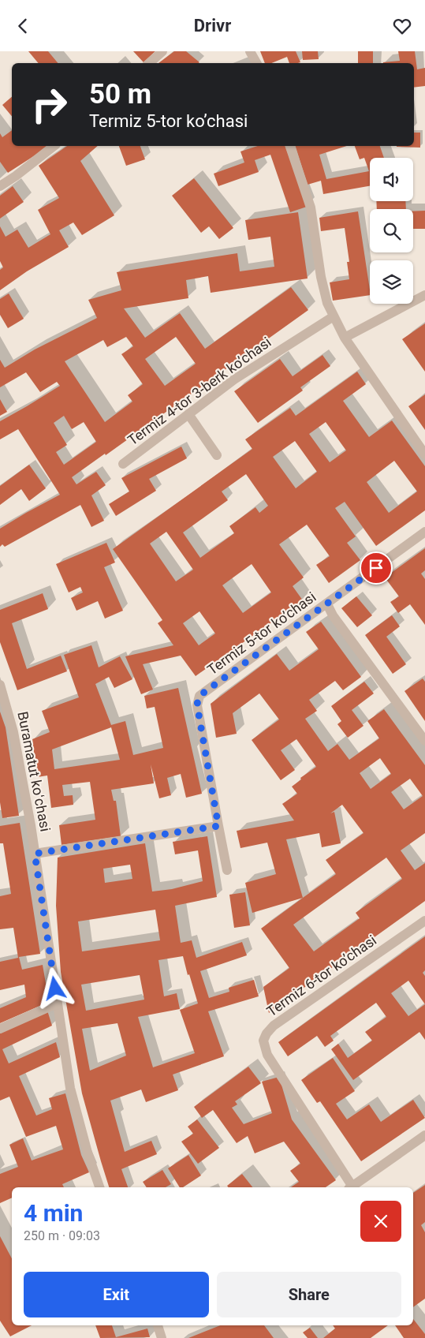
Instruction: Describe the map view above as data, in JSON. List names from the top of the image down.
{
  "streets": {
    "street": [
      "Termiz 4-tor 3-berk koʼchasi",
      "Termiz 5-tor koʼchasi",
      "Buramatut koʻchasi",
      "Termiz 6-tor koʼchasi"
    ]
  },
  "page": {
    "header": "Drivr",
    "turn": ["50 m", "Termiz 5-tor koʼchasi"],
    "heading": ["4 min", "250 m · 09:03"],
    "buttons": ["Exit", "Share"]
  }
}
